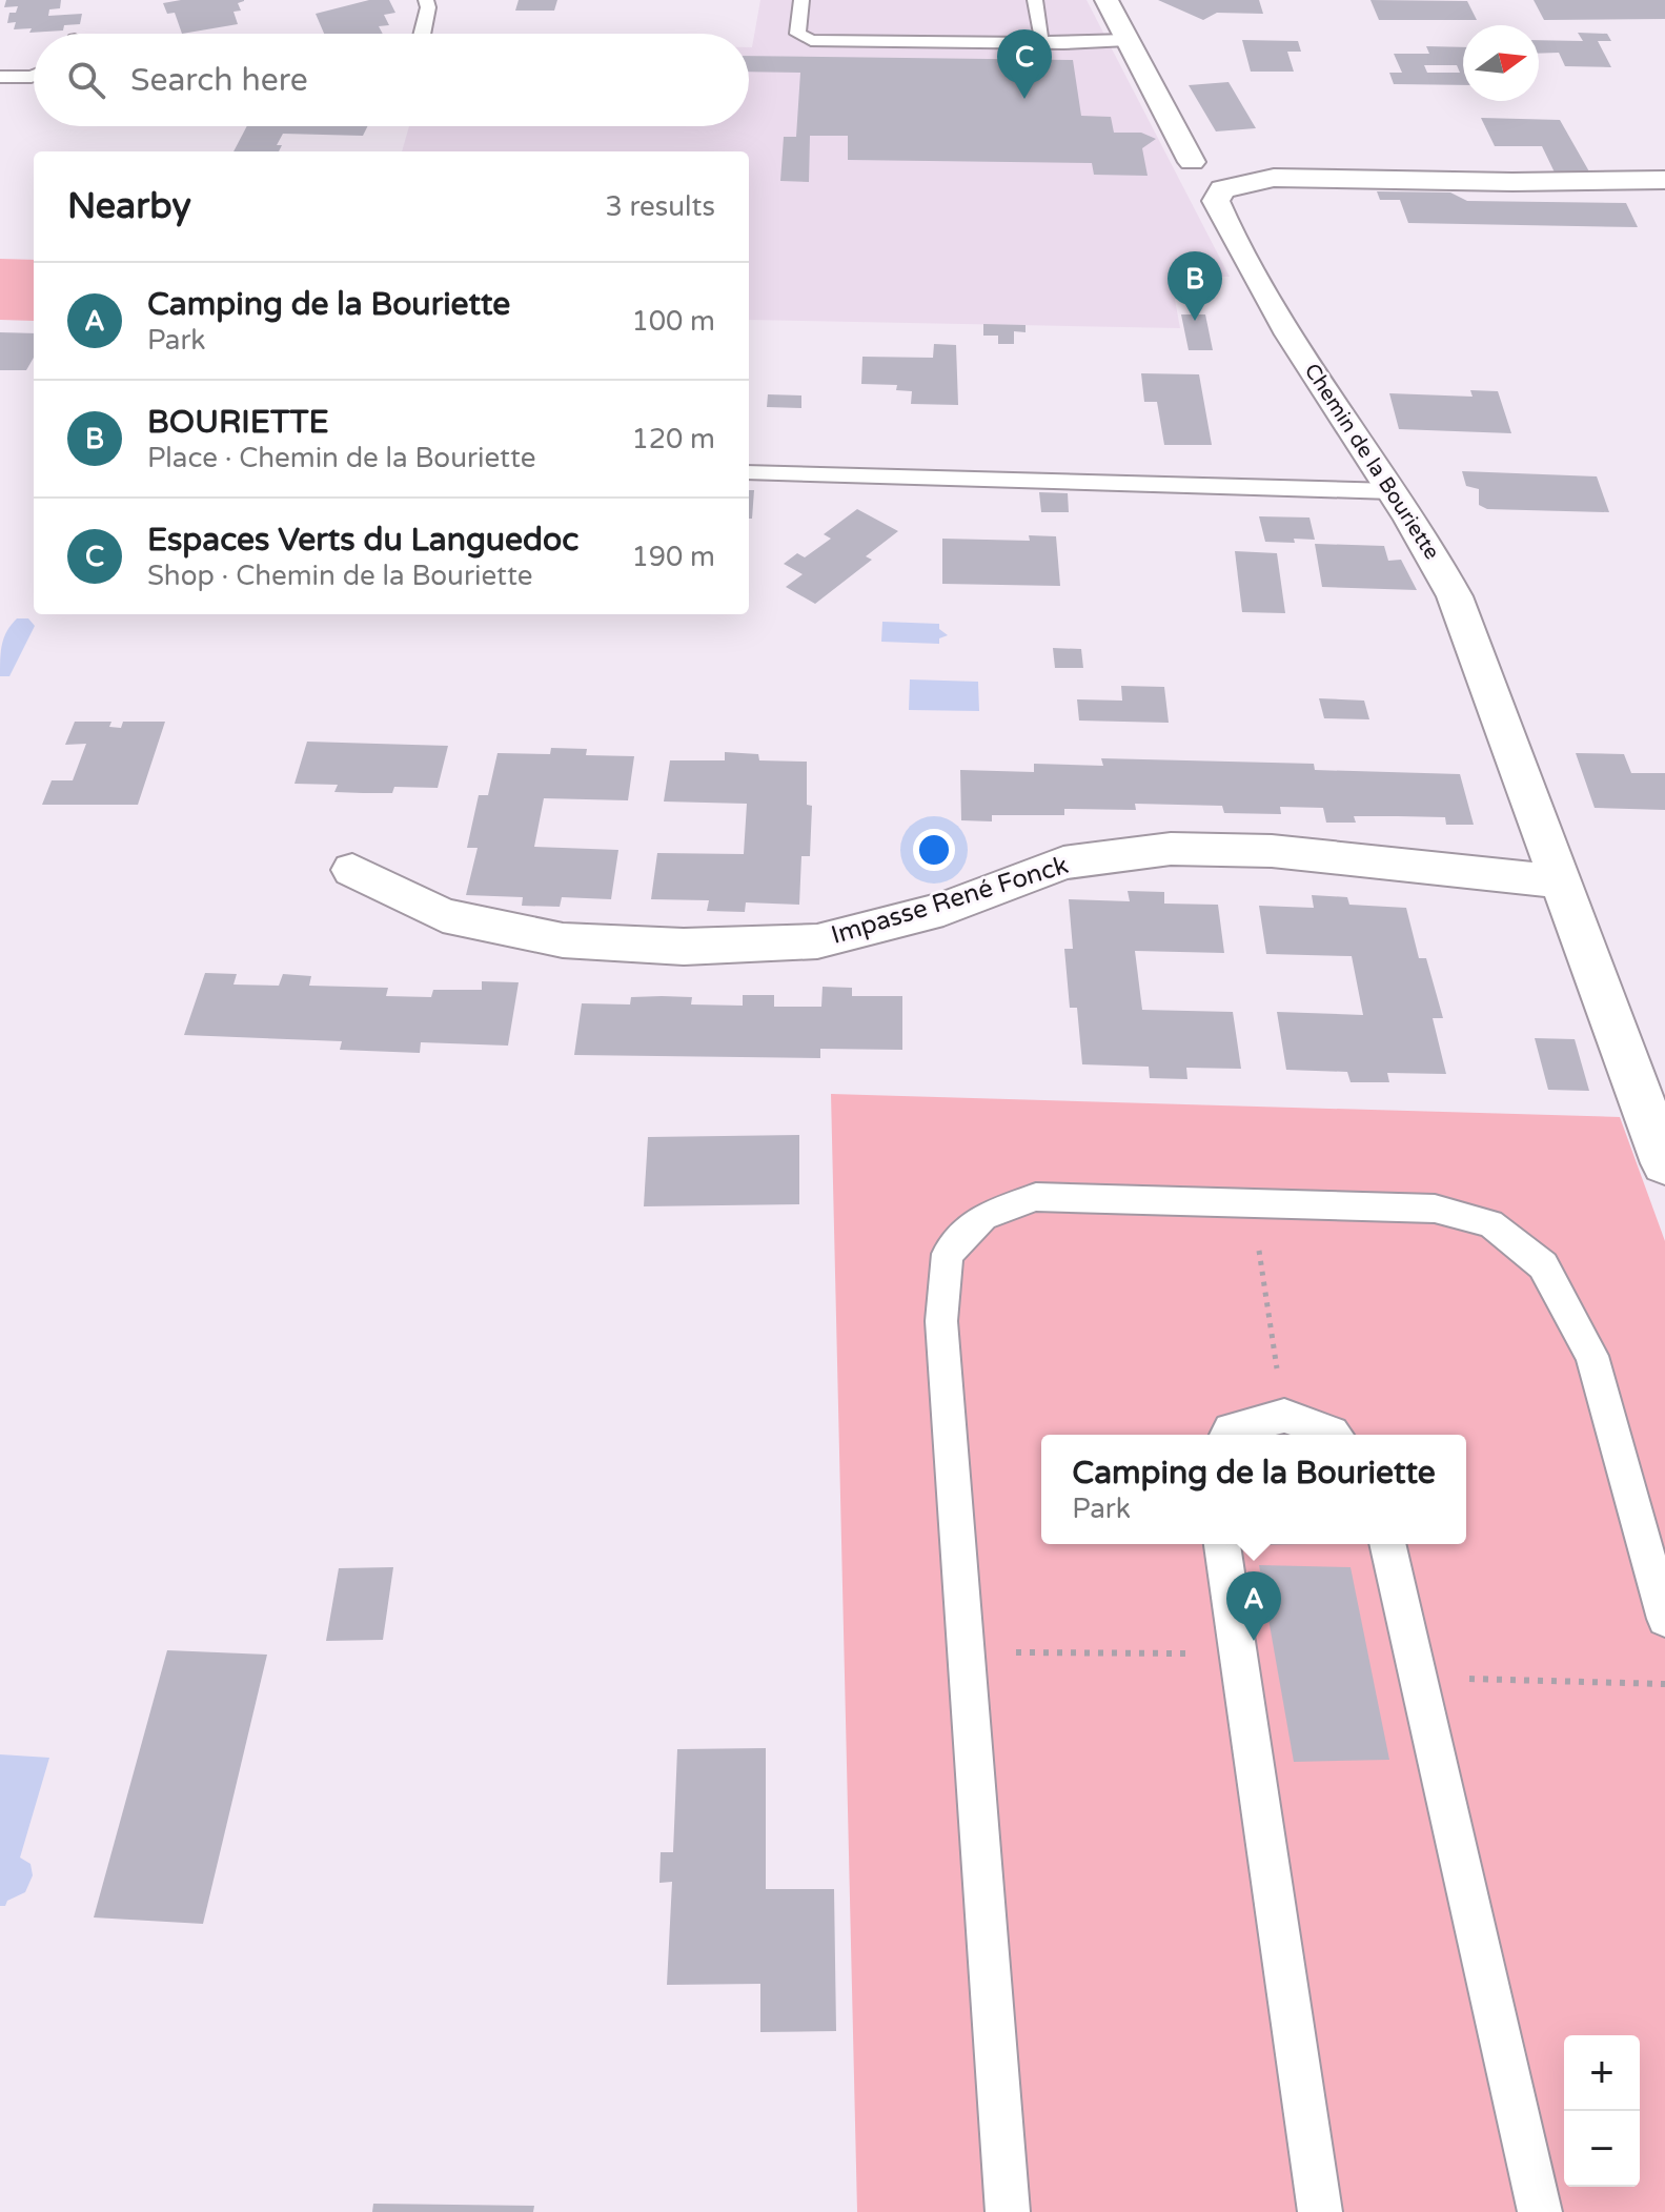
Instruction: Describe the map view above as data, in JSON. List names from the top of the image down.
{
  "streets": {
    "street": ["Chemin de la Bouriette", "Impasse René Fonck"]
  },
  "crossings": [
    ["Chemin de la Bouriette", "Impasse René Fonck"]
  ],
  "north": "right",
  "page": {
    "pins": ["C", "B", "A"],
    "search": "Search here",
    "heading": ["Nearby", "3 results"],
    "list": [
      {
        "mark": "A",
        "name": "Camping de la Bouriette",
        "note": "Park",
        "value": "100 m"
      },
      {
        "mark": "B",
        "name": "BOURIETTE",
        "note": "Place · Chemin de la Bouriette",
        "value": "120 m"
      },
      {
        "mark": "C",
        "name": "Espaces Verts du Languedoc",
        "note": "Shop · Chemin de la Bouriette",
        "value": "190 m"
      }
    ],
    "popup": ["Camping de la Bouriette", "Park"],
    "map_buttons": ["+", "−"]
  }
}
